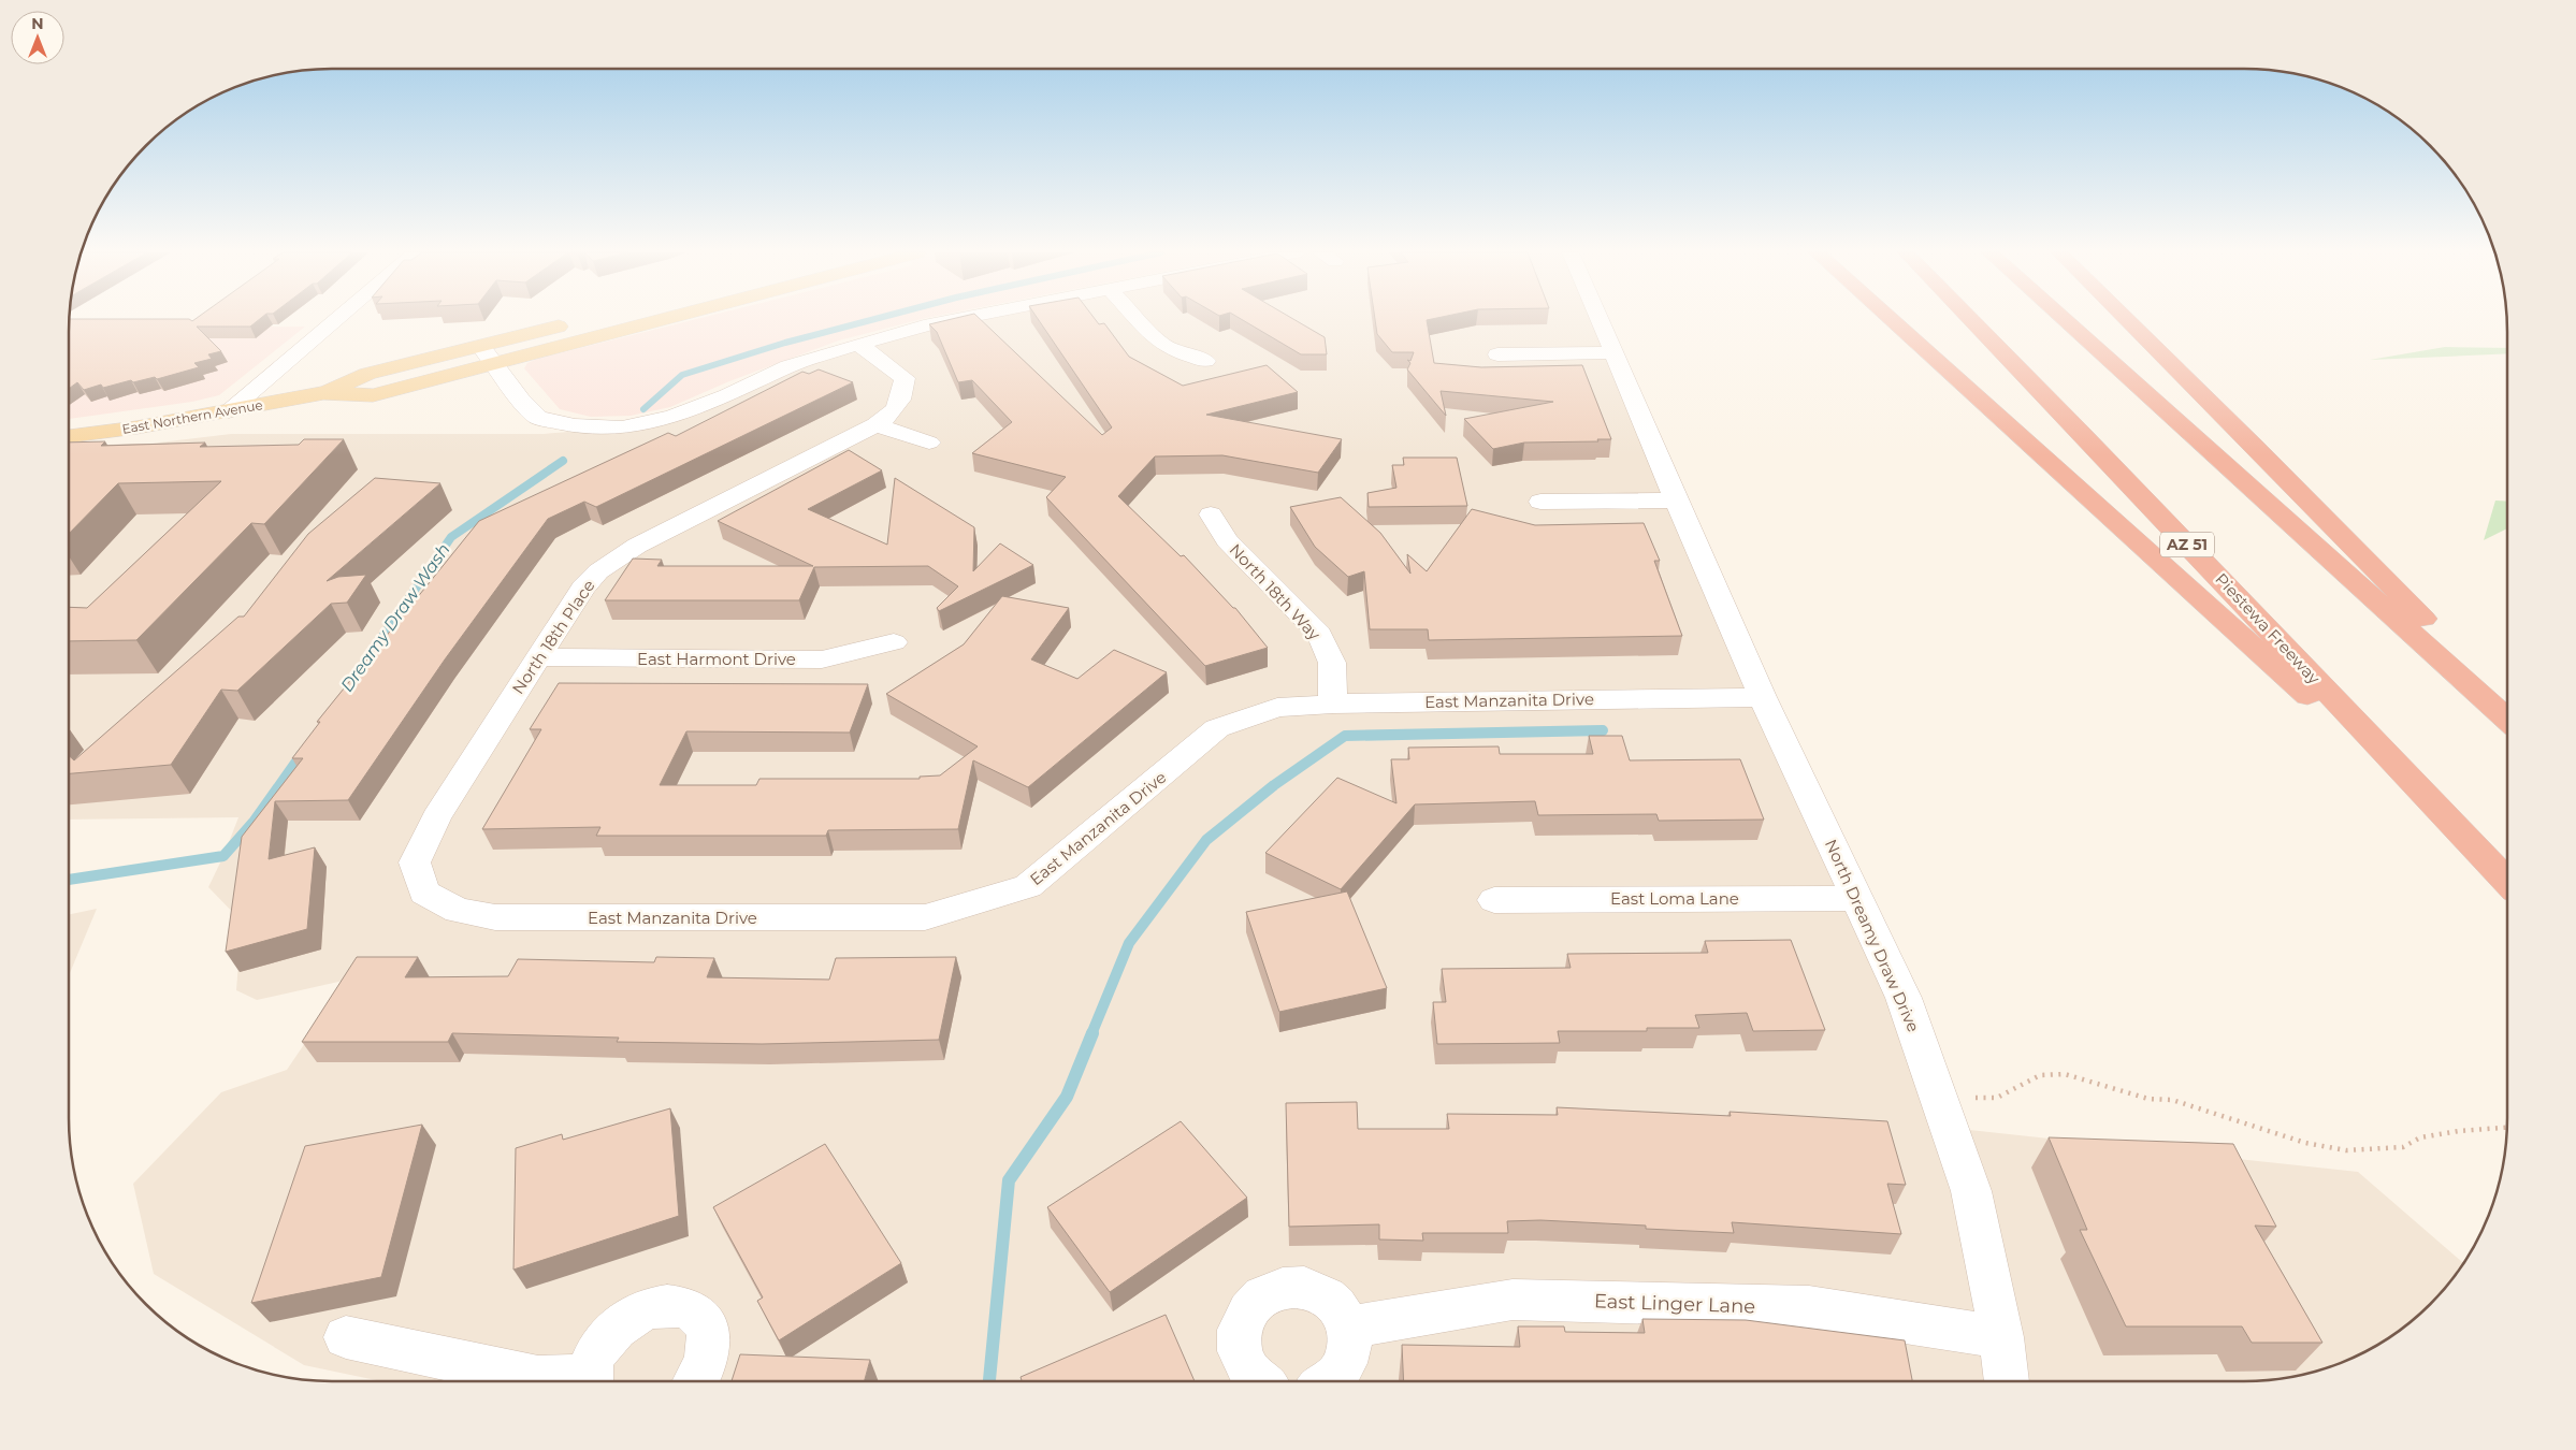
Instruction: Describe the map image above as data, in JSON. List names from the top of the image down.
{
  "streets": {
    "highway": ["AZ 51", "Piestewa Freeway"],
    "main road": ["East Northern Avenue"],
    "street": [
      "North 18th Way",
      "North 18th Place",
      "East Harmont Drive",
      "East Manzanita Drive",
      "East Loma Lane",
      "North Dreamy Draw Drive",
      "East Linger Lane"
    ]
  },
  "crossings": [
    ["North 18th Way", "East Manzanita Drive"],
    ["North 18th Place", "East Harmont Drive"],
    ["North 18th Place", "East Manzanita Drive"],
    ["East Manzanita Drive", "North Dreamy Draw Drive"],
    ["East Loma Lane", "North Dreamy Draw Drive"],
    ["North Dreamy Draw Drive", "East Linger Lane"]
  ],
  "water": ["Dreamy Draw Wash"],
  "north": "top"
}
